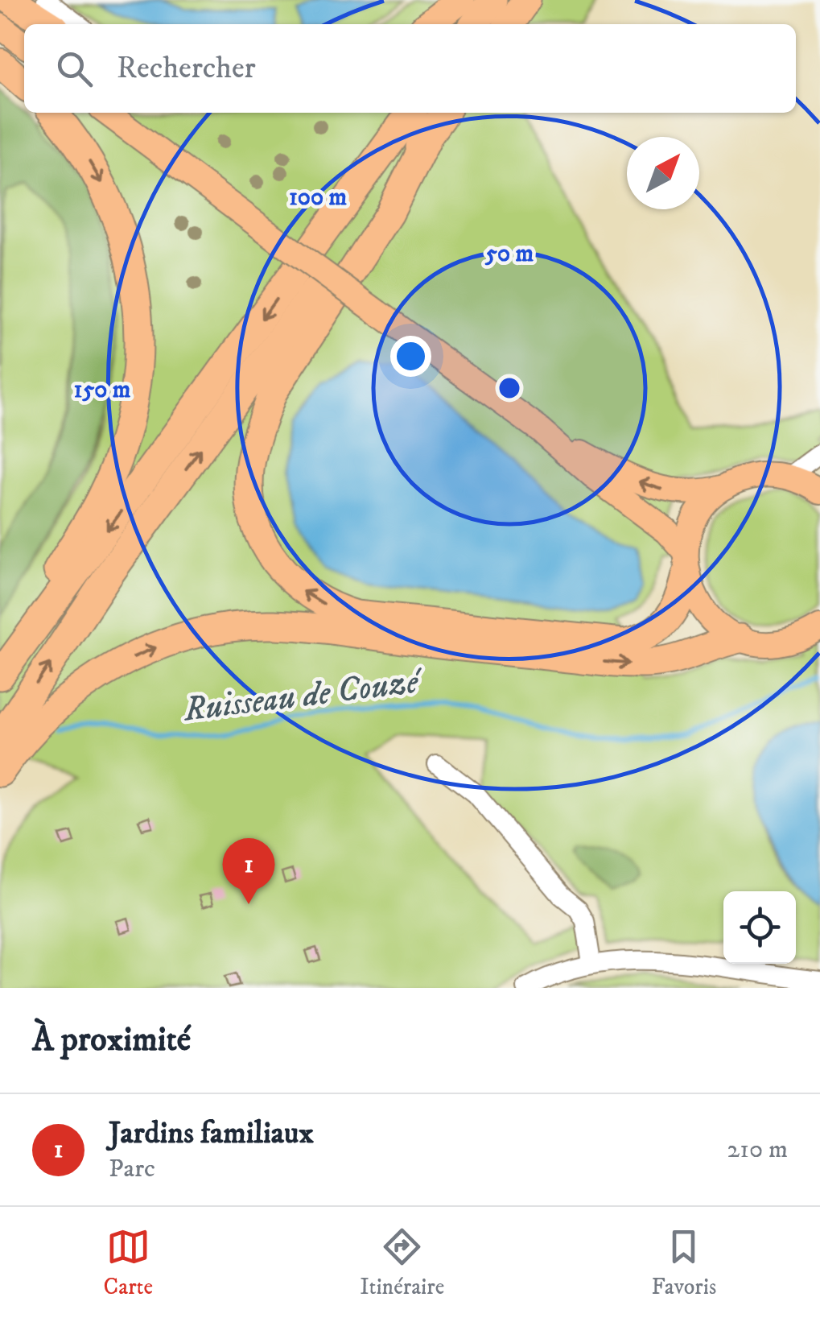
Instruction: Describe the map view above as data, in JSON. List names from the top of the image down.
{
  "water": ["Ruisseau de Couzé"],
  "north": "top right",
  "page": {
    "search": "Rechercher",
    "pins": "1",
    "heading": "À proximité",
    "list": [
      {
        "mark": "1",
        "name": "Jardins familiaux",
        "note": "Parc",
        "value": "210 m"
      }
    ],
    "nav": ["Carte", "Itinéraire", "Favoris"]
  },
  "rings": ["100 m", "50 m", "150 m"]
}
